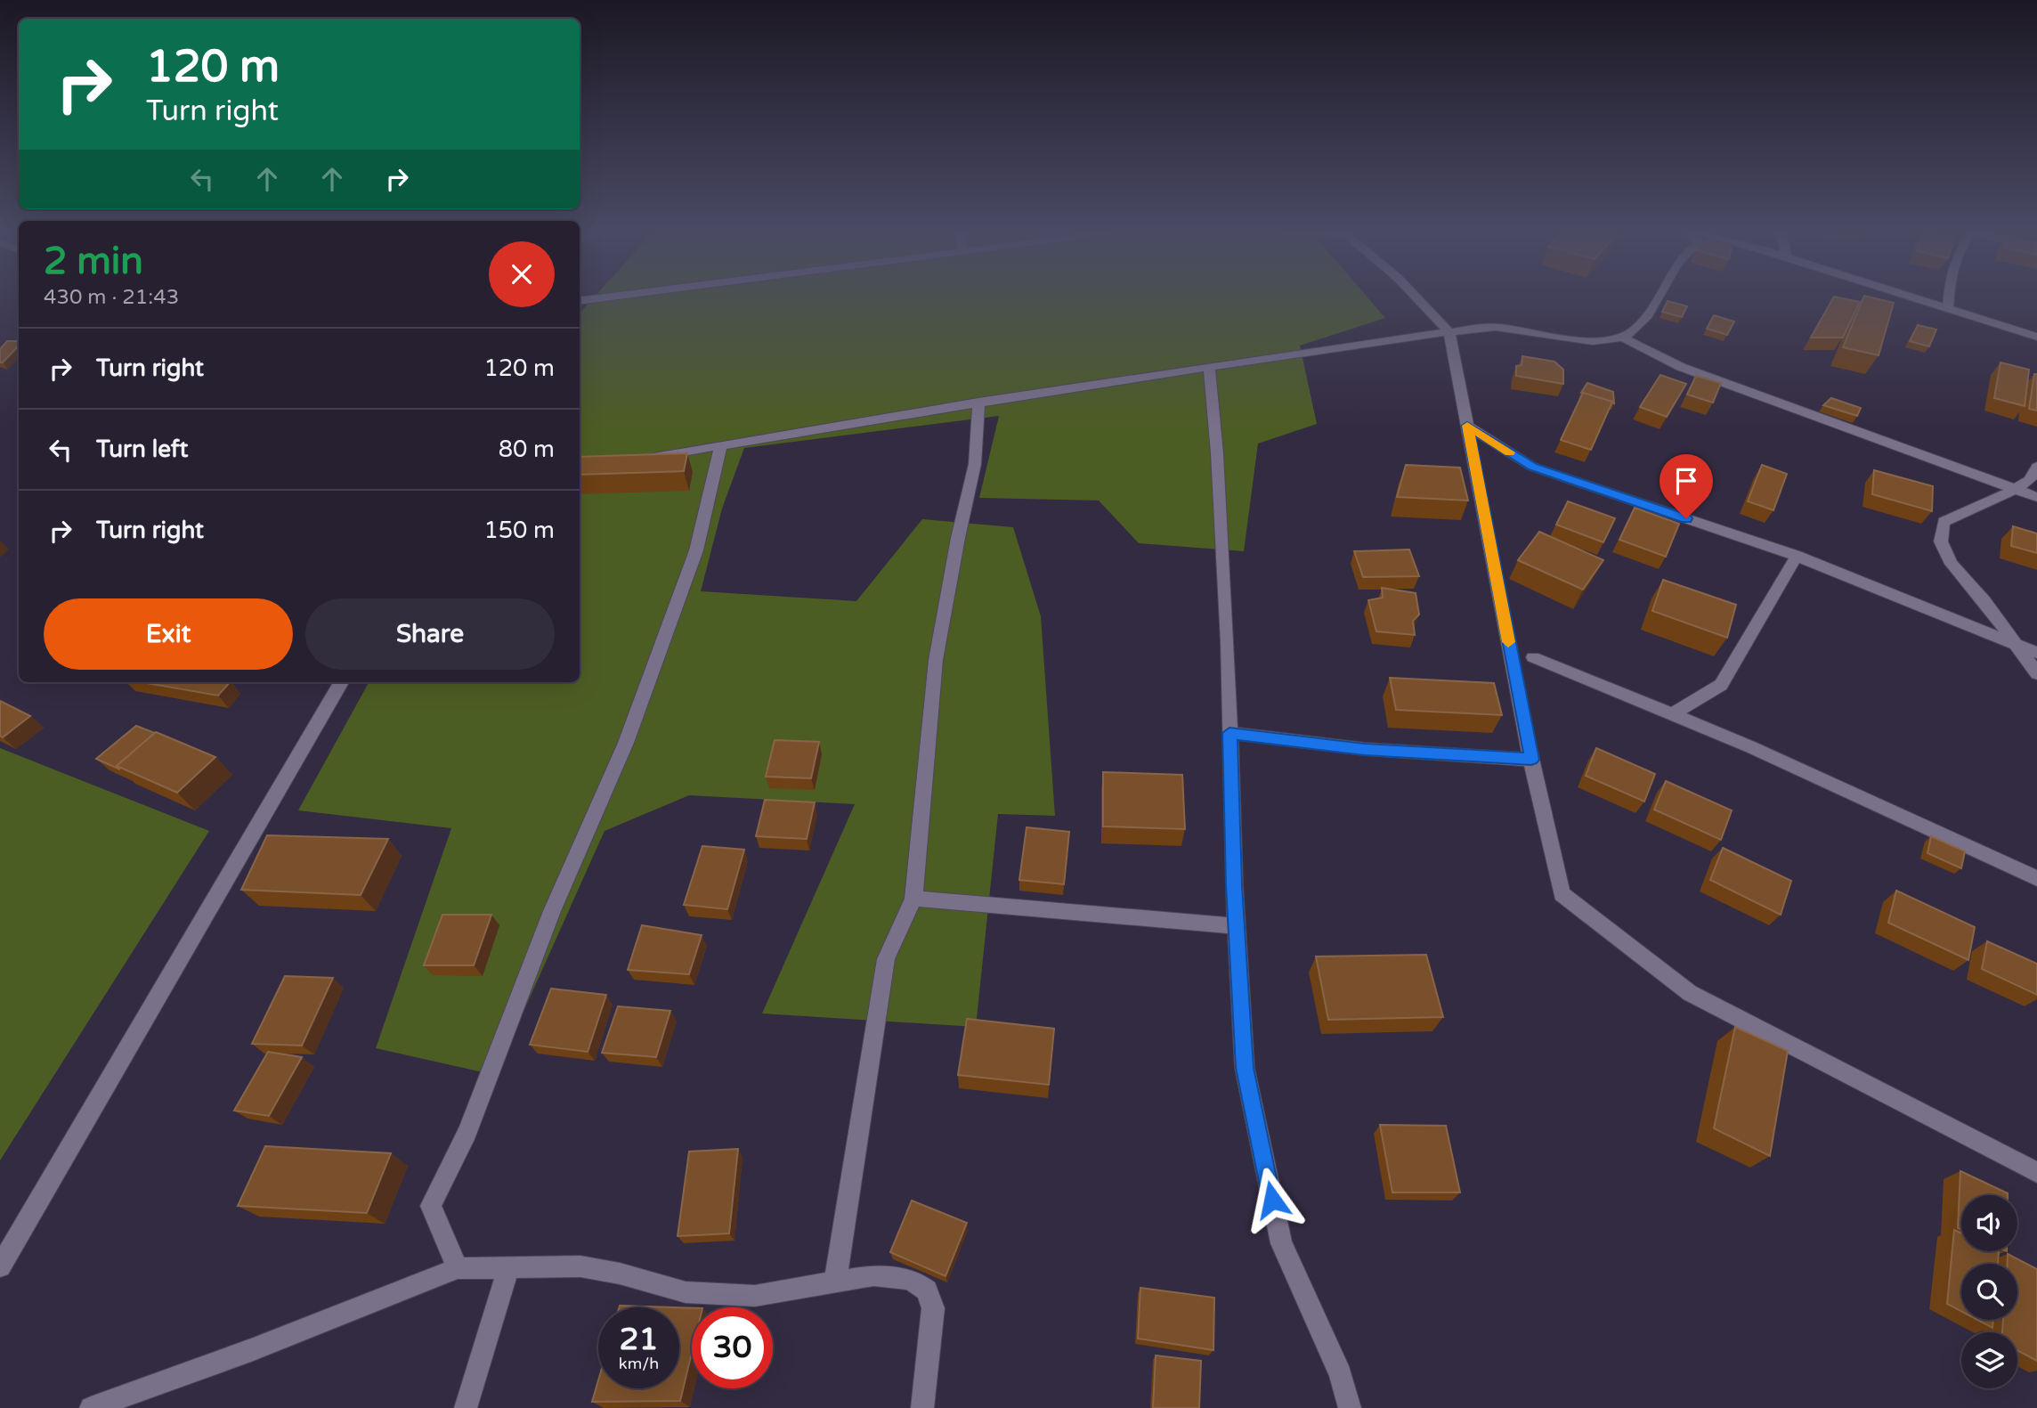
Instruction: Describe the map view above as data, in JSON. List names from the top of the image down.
{
  "page": {
    "turn": ["120 m", "Turn right"],
    "heading": ["2 min", "430 m · 21:43"],
    "list": [
      {
        "name": "Turn right",
        "value": "120 m"
      },
      {
        "name": "Turn left",
        "value": "80 m"
      },
      {
        "name": "Turn right",
        "value": "150 m"
      }
    ],
    "buttons": ["Exit", "Share"],
    "speed": "21 km/h",
    "limit": "30"
  }
}
